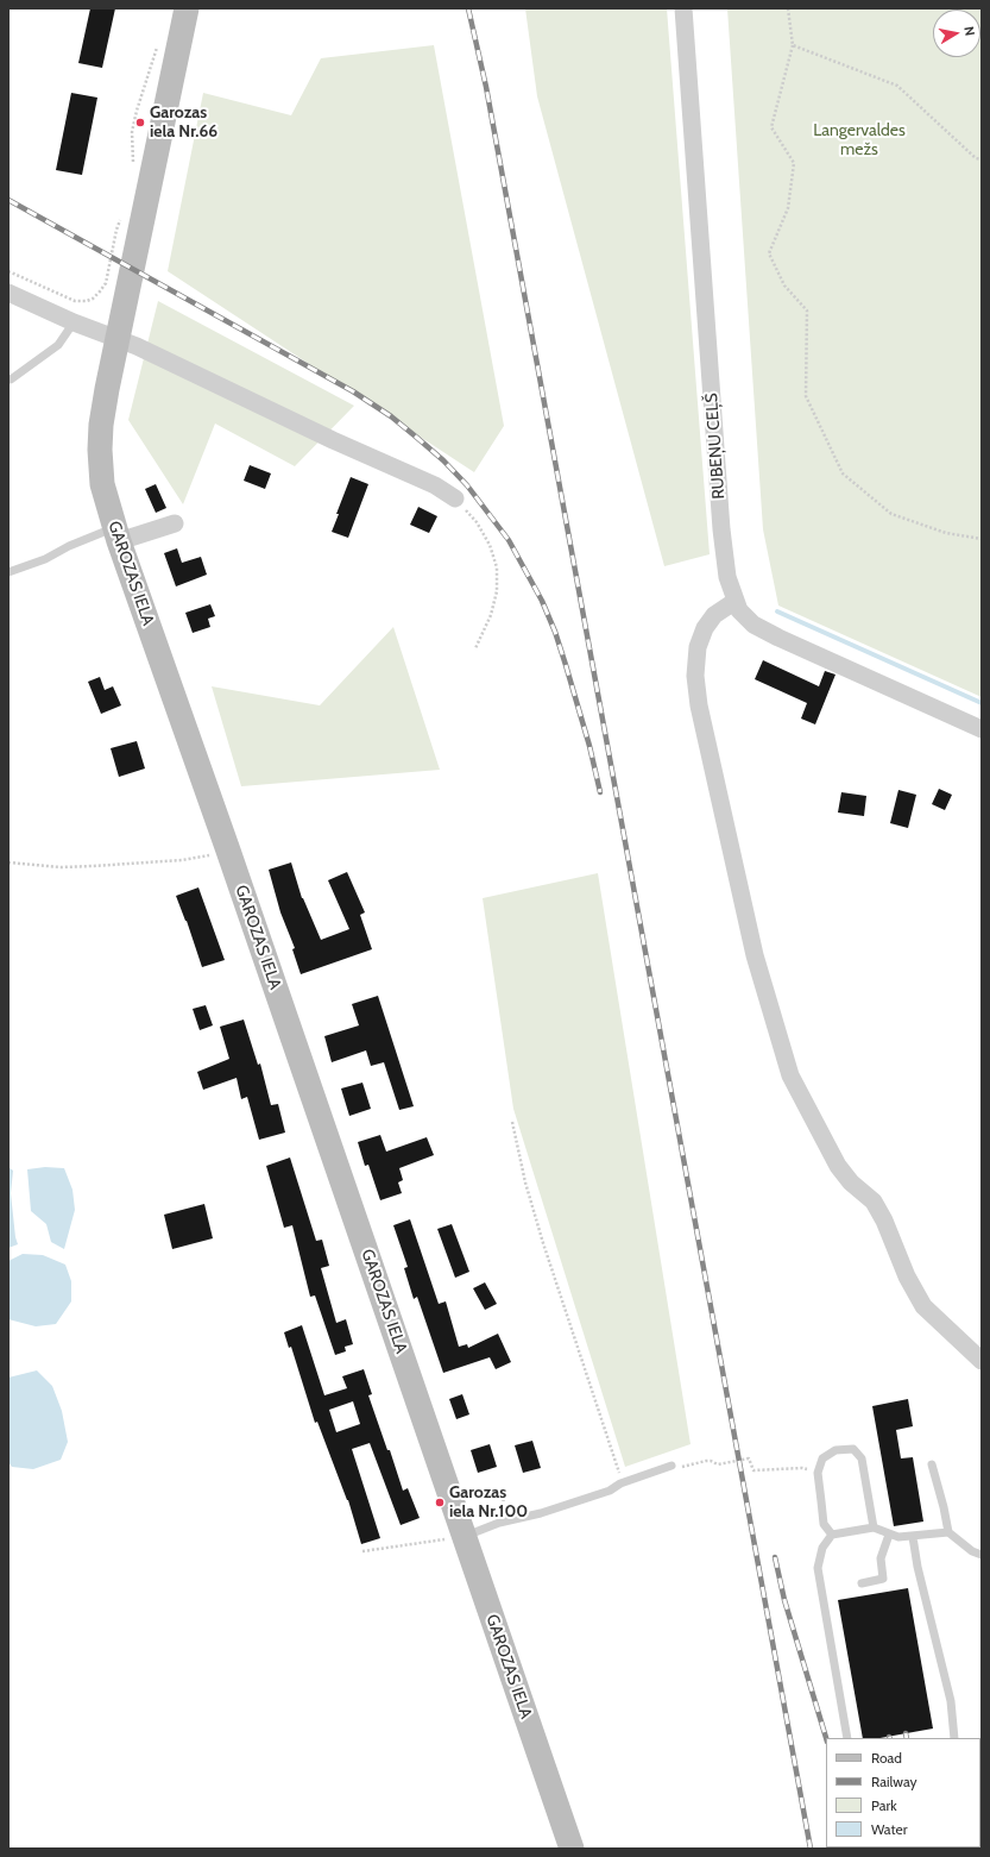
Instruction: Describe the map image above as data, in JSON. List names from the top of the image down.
{
  "streets": {
    "main road": ["GAROZAS IELA"],
    "street": ["RUBEŅU CEĻŠ"]
  },
  "parks": ["Langervaldes mežs"],
  "places": ["Garozas iela Nr.66", "Garozas iela Nr.100"],
  "legend": [
    "Road",
    "Railway",
    "Park",
    "Water"
  ],
  "north": "right"
}
